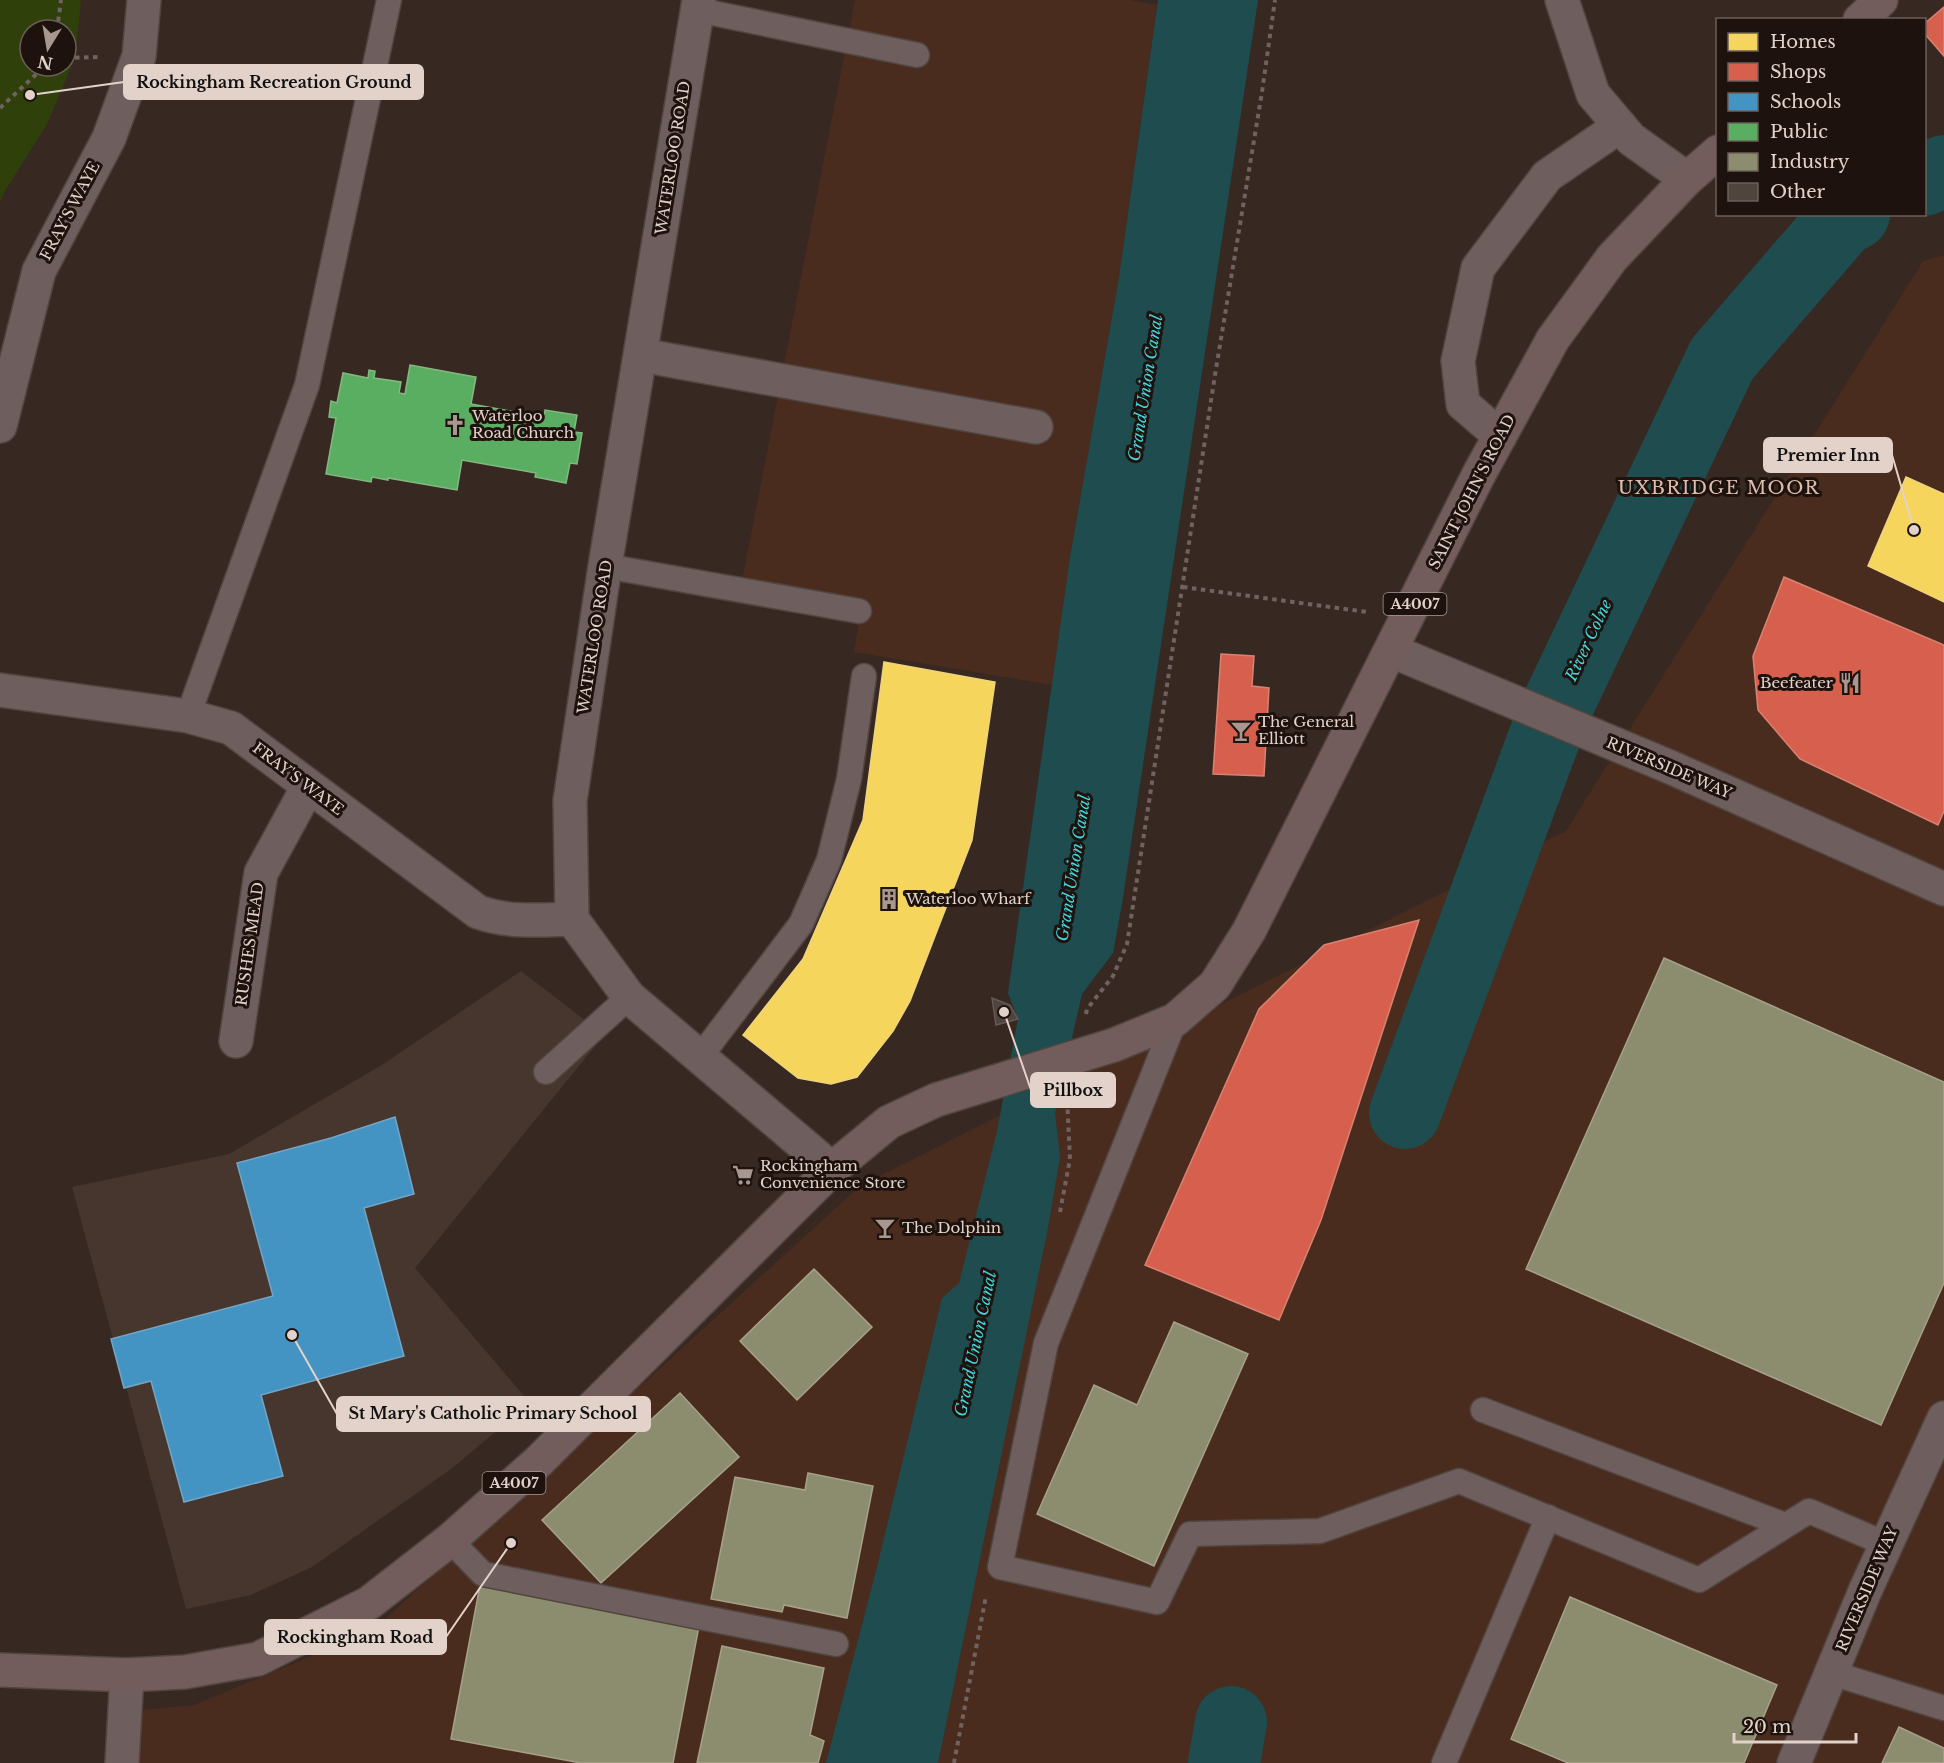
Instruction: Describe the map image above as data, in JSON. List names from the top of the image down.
{
  "streets": {
    "main road": ["SAINT JOHN'S ROAD", "A4007"],
    "street": [
      "WATERLOO ROAD",
      "FRAY'S WAYE",
      "RIVERSIDE WAY",
      "RUSHES MEAD"
    ]
  },
  "crossings": [
    ["WATERLOO ROAD", "FRAY'S WAYE"],
    ["FRAY'S WAYE", "RUSHES MEAD"],
    ["SAINT JOHN'S ROAD", "A4007"],
    ["SAINT JOHN'S ROAD", "RIVERSIDE WAY"]
  ],
  "districts": ["UXBRIDGE MOOR"],
  "water": ["Grand Union Canal", "River Colne"],
  "places": {
    "other": [
      "Rockingham Recreation Ground",
      "Premier Inn",
      "Pillbox",
      "St Mary's Catholic Primary School",
      "Rockingham Road"
    ],
    "church": ["Waterloo Road Church"],
    "restaurant": ["Beefeater"],
    "bar": ["The General Elliott", "The Dolphin"],
    "building": ["Waterloo Wharf"],
    "supermarket": ["Rockingham Convenience Store"]
  },
  "legend": [
    "Homes",
    "Shops",
    "Schools",
    "Public",
    "Industry",
    "Other"
  ],
  "scale_bar": "20 m",
  "north": "bottom"
}
